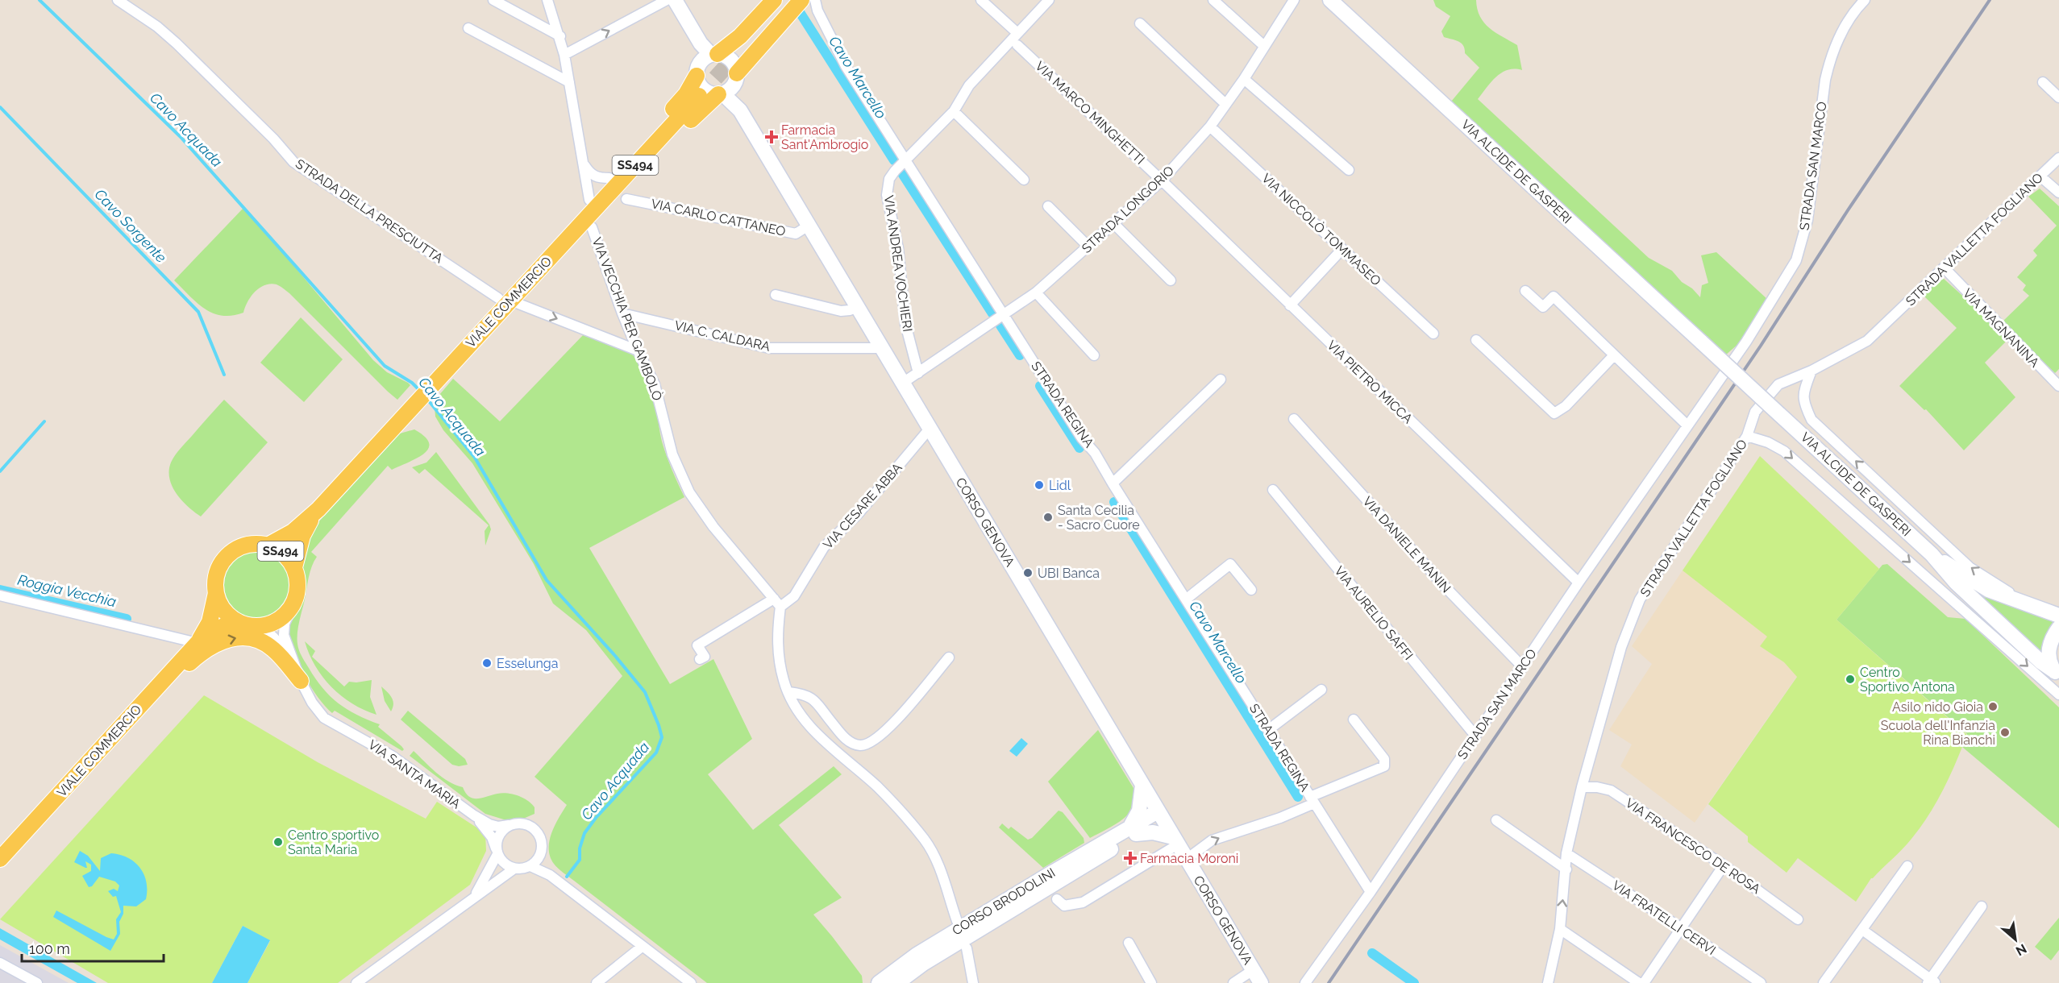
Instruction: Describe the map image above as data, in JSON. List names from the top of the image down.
{
  "streets": {
    "main road": [
      "SS494",
      "VIA ALCIDE DE GASPERI",
      "VIALE COMMERCIO",
      "CORSO GENOVA",
      "CORSO BRODOLINI"
    ],
    "street": [
      "VIA MARCO MINGHETTI",
      "STRADA SAN MARCO",
      "STRADA LONGORIO",
      "STRADA DELLA PRESCIUTTA",
      "VIA CARLO CATTANEO",
      "VIA NICCOLÒ TOMMASEO",
      "STRADA VALLETTA FOGLIANO",
      "VIA ANDREA VOCHIERI",
      "VIA VECCHIA PER GAMBOLÒ",
      "VIA MAGNANINA",
      "VIA C. CALDARA",
      "VIA PIETRO MICCA",
      "STRADA REGINA",
      "VIA CESARE ABBA",
      "VIA DANIELE MANIN",
      "VIA AURELIO SAFFI",
      "VIA SANTA MARIA",
      "VIA FRANCESCO DE ROSA",
      "VIA FRATELLI CERVI"
    ]
  },
  "crossings": [
    ["VIA MARCO MINGHETTI", "STRADA LONGORIO"],
    ["VIA MARCO MINGHETTI", "VIA PIETRO MICCA"],
    ["SS494", "VIALE COMMERCIO"],
    ["SS494", "VIA SANTA MARIA"],
    ["STRADA SAN MARCO", "VIA PIETRO MICCA"],
    ["STRADA SAN MARCO", "STRADA REGINA"],
    ["STRADA SAN MARCO", "VIA DANIELE MANIN"],
    ["STRADA SAN MARCO", "VIA AURELIO SAFFI"],
    ["STRADA LONGORIO", "VIA NICCOLÒ TOMMASEO"],
    ["STRADA LONGORIO", "VIA ANDREA VOCHIERI"],
    ["STRADA LONGORIO", "VIA PIETRO MICCA"],
    ["STRADA LONGORIO", "STRADA REGINA"],
    ["STRADA LONGORIO", "CORSO GENOVA"],
    ["STRADA DELLA PRESCIUTTA", "VIALE COMMERCIO"],
    ["STRADA DELLA PRESCIUTTA", "VIA VECCHIA PER GAMBOLÒ"],
    ["VIA CARLO CATTANEO", "CORSO GENOVA"],
    ["STRADA VALLETTA FOGLIANO", "VIA MAGNANINA"],
    ["STRADA VALLETTA FOGLIANO", "VIA FRANCESCO DE ROSA"],
    ["STRADA VALLETTA FOGLIANO", "VIA FRATELLI CERVI"],
    ["VIA ANDREA VOCHIERI", "STRADA REGINA"],
    ["VIALE COMMERCIO", "VIA SANTA MARIA"],
    ["VIA VECCHIA PER GAMBOLÒ", "VIA C. CALDARA"],
    ["VIA VECCHIA PER GAMBOLÒ", "VIA CESARE ABBA"],
    ["VIA C. CALDARA", "CORSO GENOVA"],
    ["VIA CESARE ABBA", "CORSO GENOVA"],
    ["CORSO GENOVA", "CORSO BRODOLINI"]
  ],
  "water": [
    "Cavo Marcello",
    "Cavo Acquada",
    "Cavo Sorgente",
    "Roggia Vecchia"
  ],
  "places": {
    "health": ["Farmacia Sant'Ambrogio", "Farmacia Moroni"],
    "other": [
      "Lidl",
      "Santa Cecilia - Sacro Cuore",
      "UBI Banca",
      "Esselunga",
      "Centro Sportivo Antona",
      "Asilo nido Gioia",
      "Scuola dell'Infanzia Rina Bianchi",
      "Centro sportivo Santa Maria"
    ]
  },
  "scale_bar": "100 m",
  "north": "bottom right"
}
